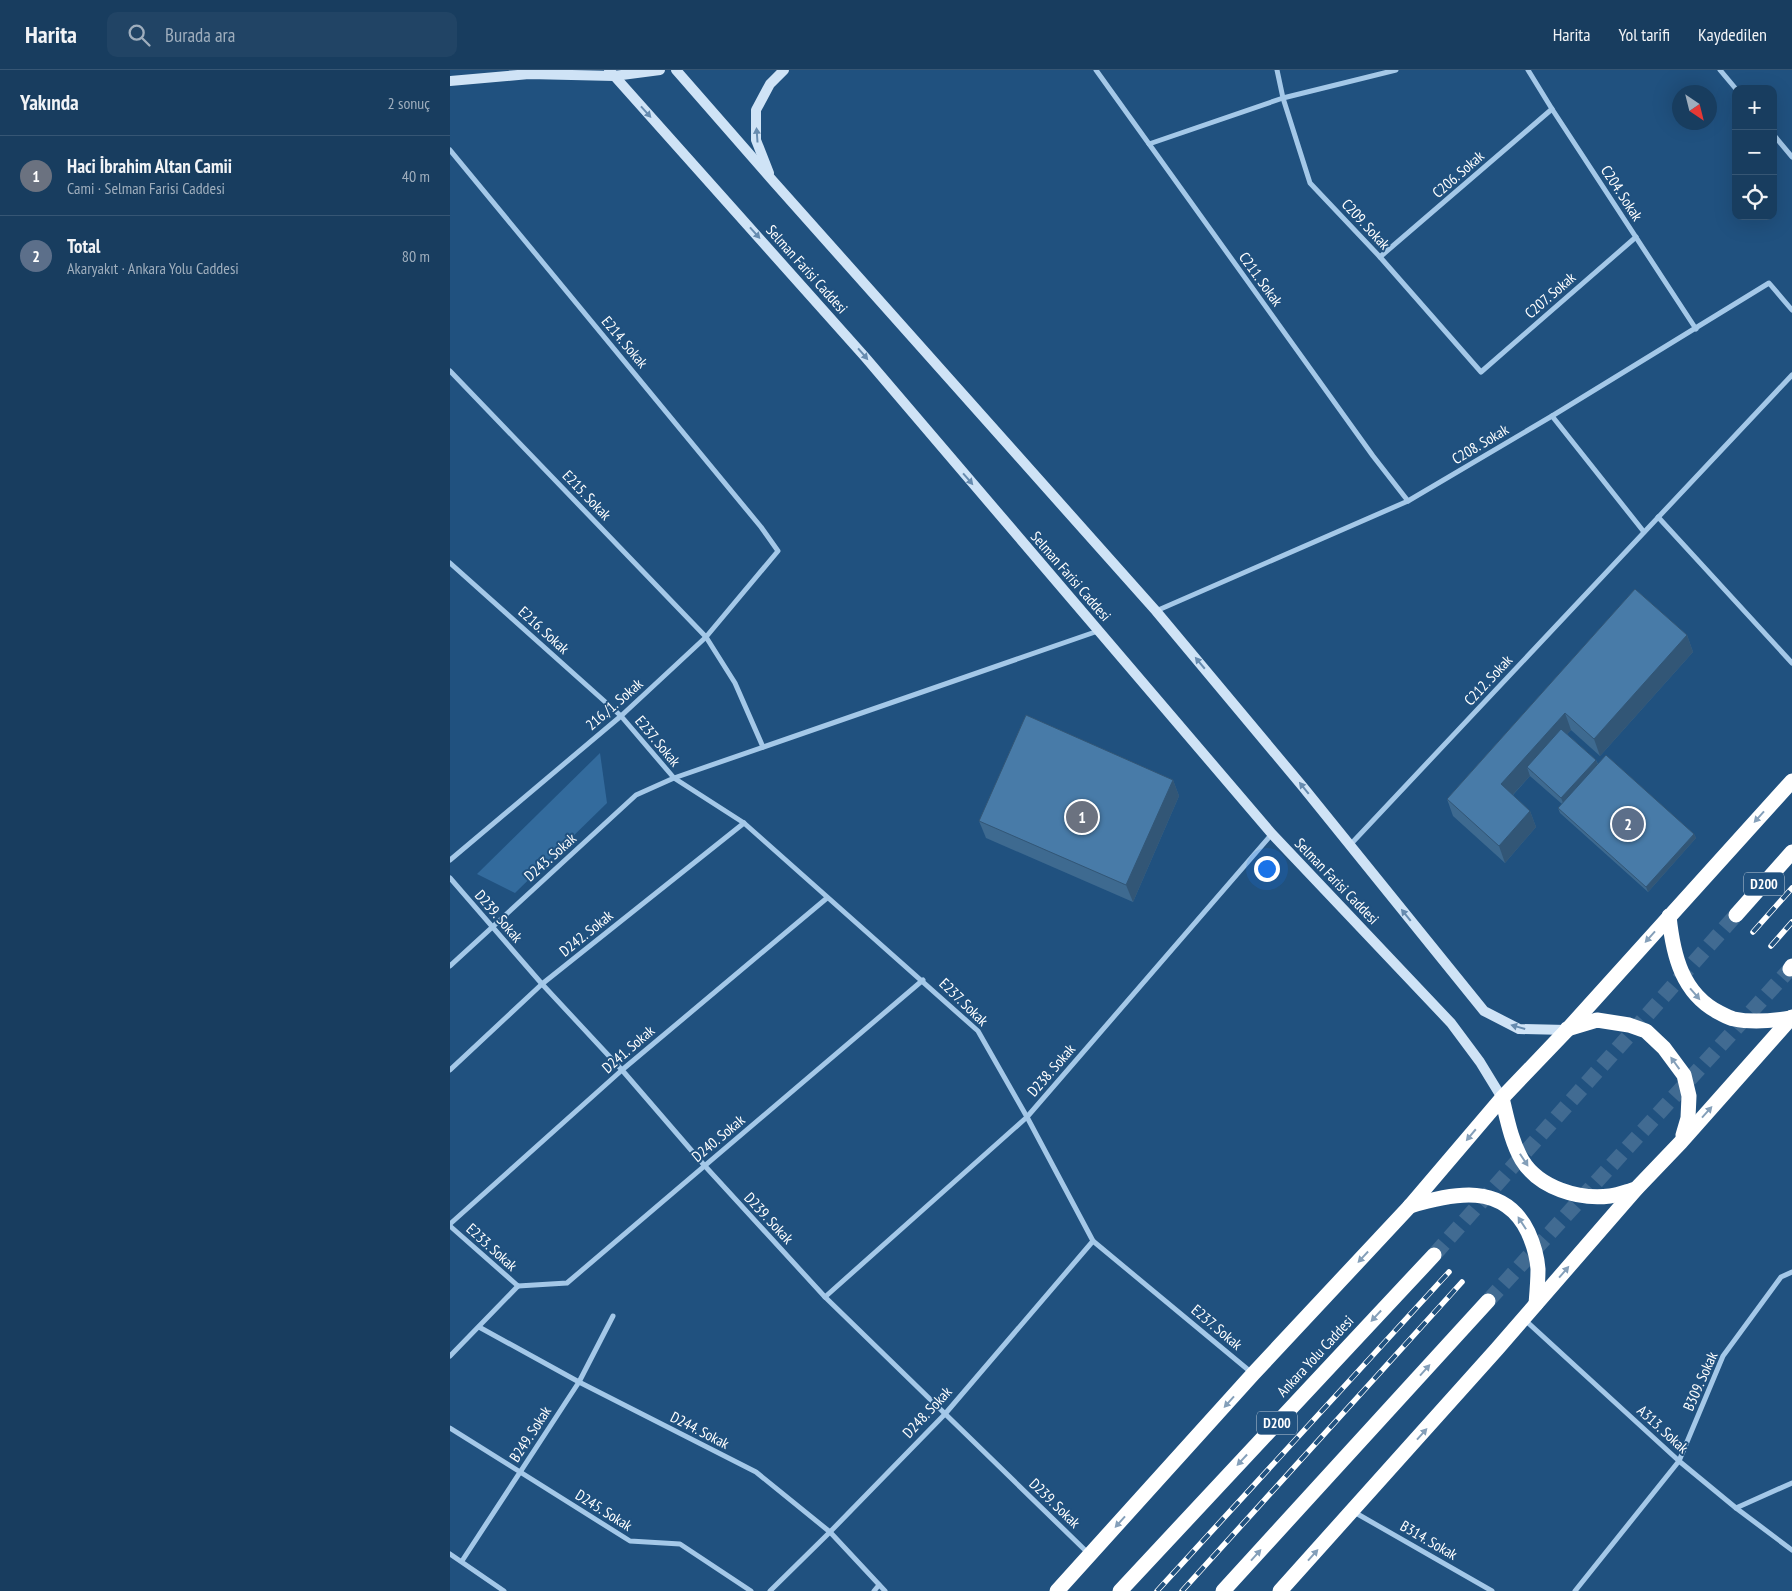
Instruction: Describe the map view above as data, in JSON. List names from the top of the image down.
{
  "streets": {
    "highway": ["D200", "Ankara Yolu Caddesi"],
    "main road": ["Selman Farisi Caddesi"],
    "street": [
      "C206. Sokak",
      "C204. Sokak",
      "C209. Sokak",
      "C211. Sokak",
      "C207. Sokak",
      "E214. Sokak",
      "C208. Sokak",
      "E215. Sokak",
      "E216. Sokak",
      "C212. Sokak",
      "216./1. Sokak",
      "E237. Sokak",
      "D243. Sokak",
      "D239. Sokak",
      "D242. Sokak",
      "D241. Sokak",
      "D238. Sokak",
      "D240. Sokak",
      "E233. Sokak",
      "B309. Sokak",
      "D248. Sokak",
      "A313. Sokak",
      "D244. Sokak",
      "B249. Sokak",
      "D245. Sokak",
      "B314. Sokak"
    ]
  },
  "crossings": [
    ["C206. Sokak", "C204. Sokak"],
    ["C206. Sokak", "C209. Sokak"],
    ["C204. Sokak", "C207. Sokak"],
    ["C204. Sokak", "C208. Sokak"],
    ["C209. Sokak", "C207. Sokak"],
    ["Selman Farisi Caddesi", "C208. Sokak"],
    ["Selman Farisi Caddesi", "C212. Sokak"],
    ["Selman Farisi Caddesi", "D243. Sokak"],
    ["Selman Farisi Caddesi", "D238. Sokak"],
    ["C211. Sokak", "C208. Sokak"],
    ["E214. Sokak", "216./1. Sokak"],
    ["E215. Sokak", "216./1. Sokak"],
    ["E215. Sokak", "D243. Sokak"],
    ["E216. Sokak", "216./1. Sokak"],
    ["E216. Sokak", "E237. Sokak"],
    ["216./1. Sokak", "E237. Sokak"],
    ["E237. Sokak", "D243. Sokak"],
    ["E237. Sokak", "D242. Sokak"],
    ["E237. Sokak", "D241. Sokak"],
    ["E237. Sokak", "D238. Sokak"],
    ["E237. Sokak", "D240. Sokak"],
    ["E237. Sokak", "D248. Sokak"],
    ["D243. Sokak", "D239. Sokak"],
    ["D239. Sokak", "D242. Sokak"],
    ["D239. Sokak", "D241. Sokak"],
    ["D239. Sokak", "D238. Sokak"],
    ["D239. Sokak", "D240. Sokak"],
    ["D239. Sokak", "D248. Sokak"],
    ["D241. Sokak", "E233. Sokak"],
    ["D240. Sokak", "E233. Sokak"],
    ["B309. Sokak", "A313. Sokak"],
    ["D248. Sokak", "D244. Sokak"],
    ["D244. Sokak", "B249. Sokak"],
    ["B249. Sokak", "D245. Sokak"]
  ],
  "north": "bottom right",
  "page": {
    "header": "Harita",
    "search": "Burada ara",
    "nav": ["Harita", "Yol tarifi", "Kaydedilen"],
    "heading": ["Yakında", "2 sonuç"],
    "map_buttons": ["+", "−"],
    "list": [
      {
        "mark": "1",
        "name": "Haci İbrahim Altan Camii",
        "note": "Cami · Selman Farisi Caddesi",
        "value": "40 m"
      },
      {
        "mark": "2",
        "name": "Total",
        "note": "Akaryakıt · Ankara Yolu Caddesi",
        "value": "80 m"
      }
    ],
    "pins": ["1", "2"]
  }
}
